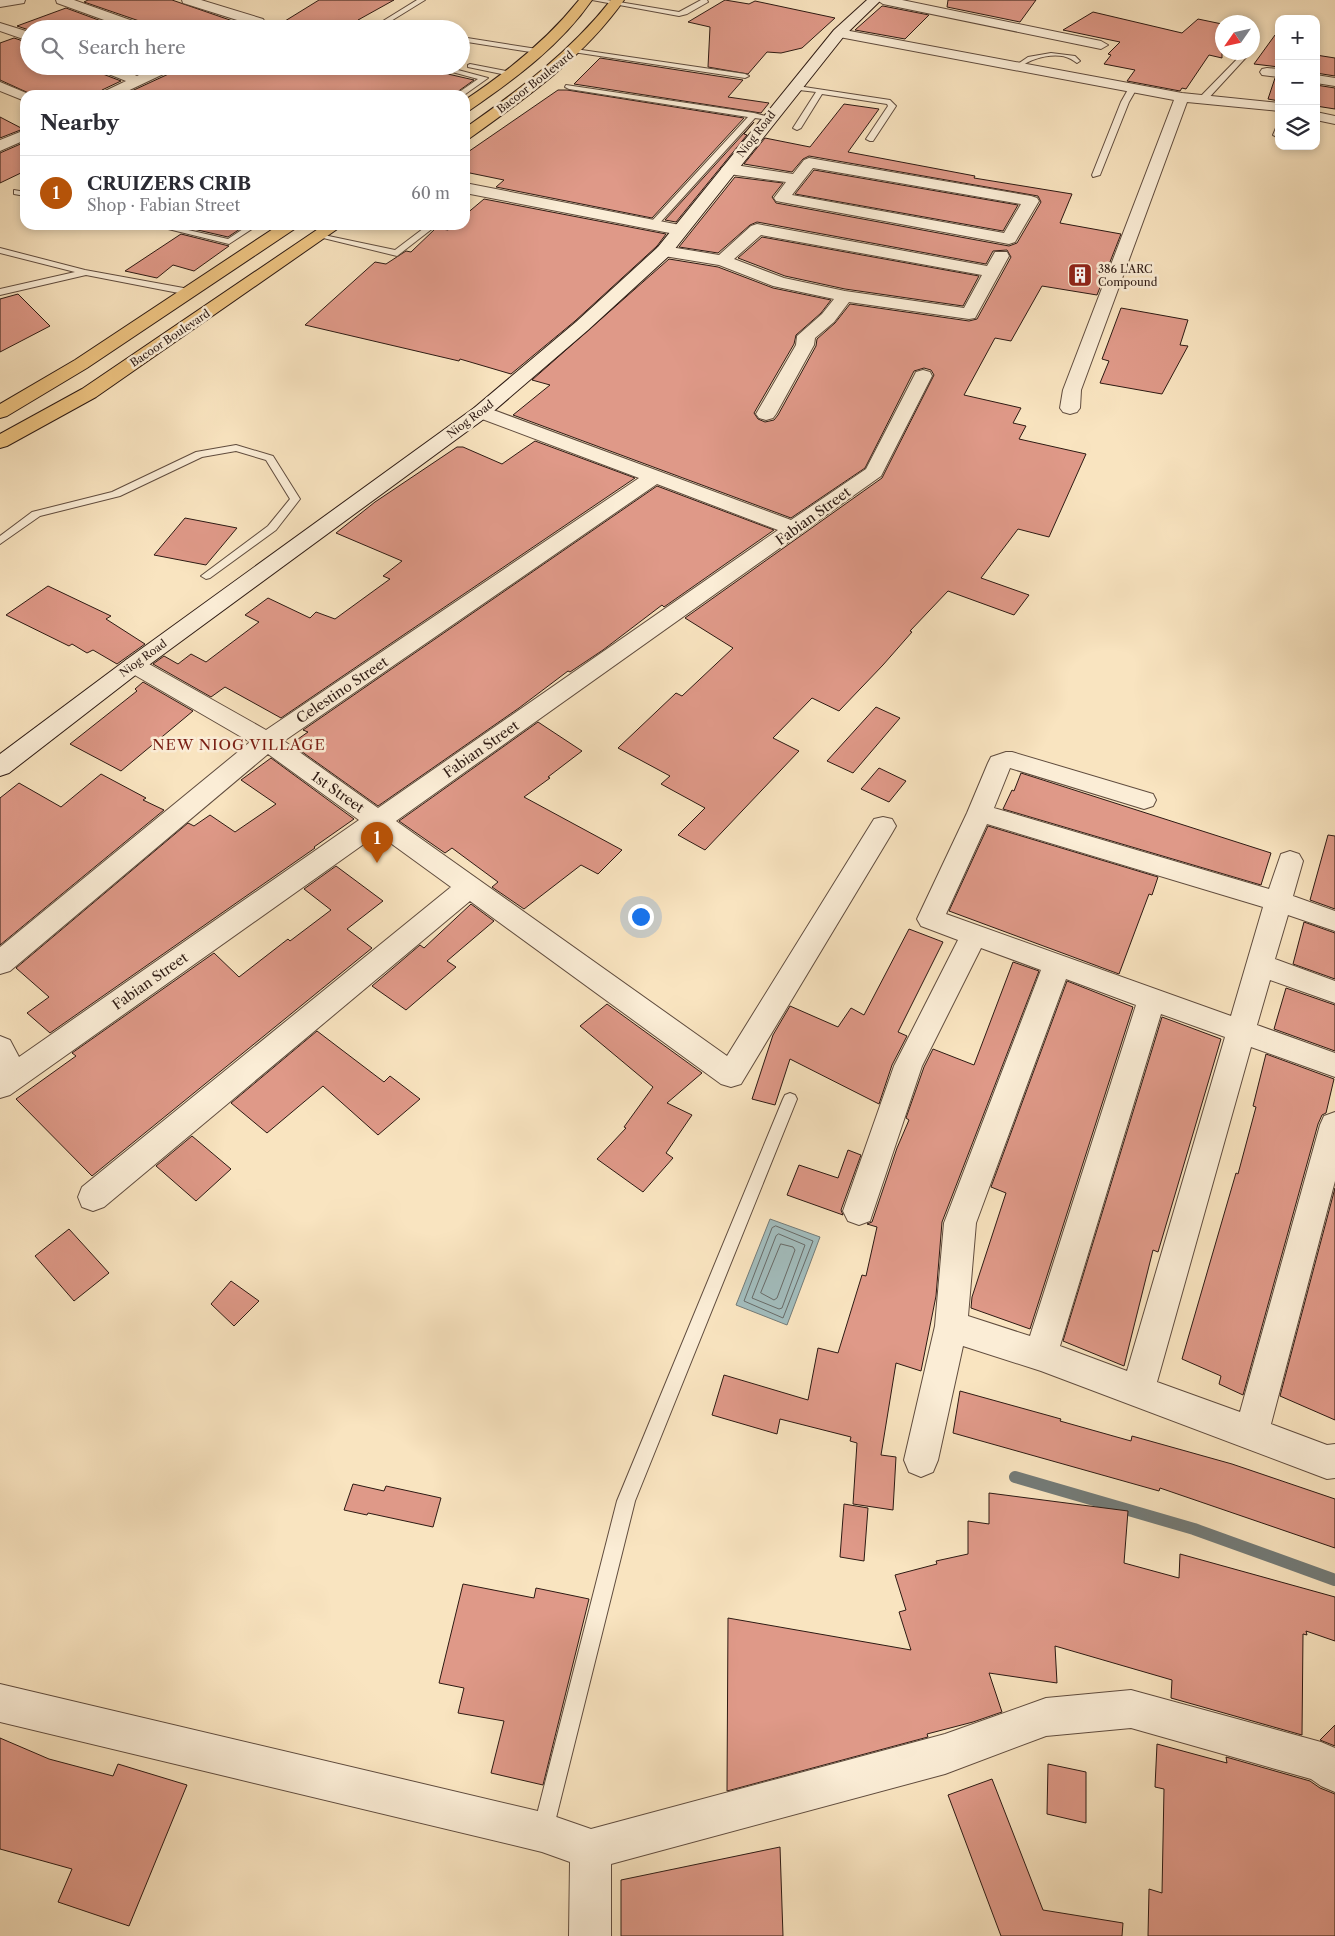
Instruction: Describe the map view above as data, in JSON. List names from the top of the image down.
{
  "streets": {
    "main road": ["Bacoor Boulevard"],
    "street": [
      "Niog Road",
      "Fabian Street",
      "Celestino Street",
      "1st Street"
    ]
  },
  "crossings": [
    ["Niog Road", "1st Street"],
    ["Fabian Street", "1st Street"],
    ["Celestino Street", "1st Street"]
  ],
  "districts": ["NEW NIOG VILLAGE"],
  "places": {
    "building": ["386 L'ARC Compound"]
  },
  "north": "bottom left",
  "page": {
    "map_buttons": ["+", "−"],
    "search": "Search here",
    "heading": "Nearby",
    "list": [
      {
        "mark": "1",
        "name": "CRUIZERS CRIB",
        "note": "Shop · Fabian Street",
        "value": "60 m"
      }
    ],
    "pins": "1"
  }
}
